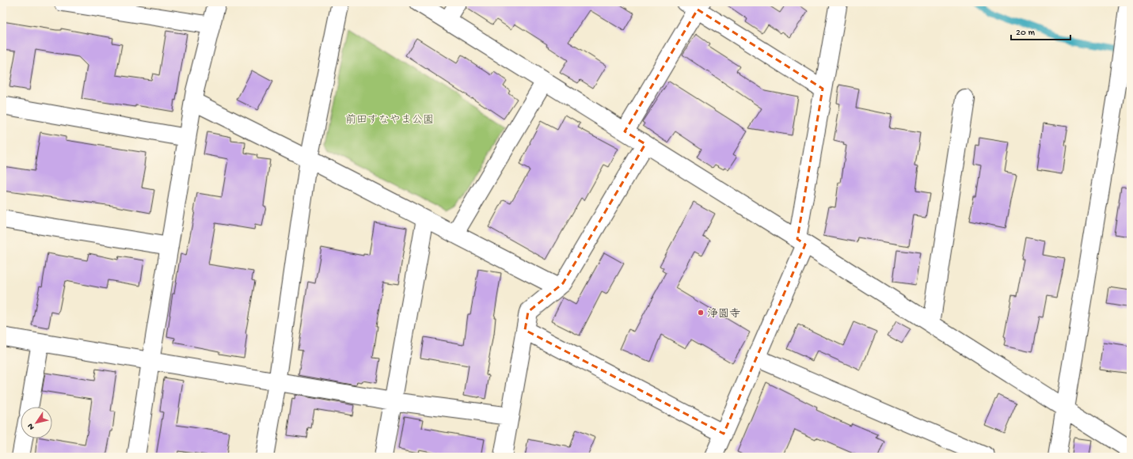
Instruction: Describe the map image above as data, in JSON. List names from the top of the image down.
{
  "parks": ["前田すなやま公園"],
  "places": ["浄圓寺"],
  "scale_bar": "20 m",
  "north": "bottom left"
}
